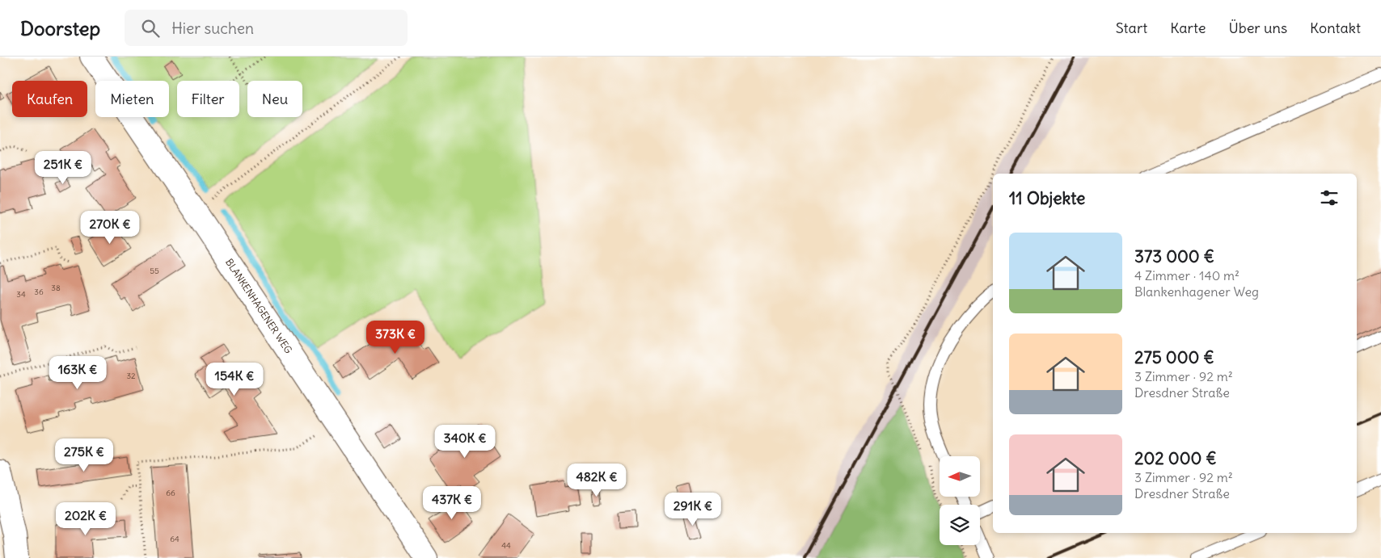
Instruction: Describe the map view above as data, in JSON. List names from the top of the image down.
{
  "streets": {
    "street": ["BLANKENHAGENER WEG"]
  },
  "house_numbers": [
    "55",
    "38",
    "36",
    "34",
    "32",
    "66",
    "64",
    "44"
  ],
  "north": "left",
  "page": {
    "header": "Doorstep",
    "search": "Hier suchen",
    "nav": [
      "Start",
      "Karte",
      "Über uns",
      "Kontakt"
    ],
    "chip": [
      "Kaufen",
      "Mieten",
      "Filter",
      "Neu"
    ],
    "price": [
      "251K €",
      "270K €",
      "373K €",
      "163K €",
      "154K €",
      "340K €",
      "275K €",
      "482K €",
      "437K €",
      "291K €",
      "202K €"
    ],
    "heading": "11 Objekte",
    "list": [
      {
        "name": "373 000 €",
        "note": "4 Zimmer · 140 m² · Blankenhagener Weg"
      },
      {
        "name": "275 000 €",
        "note": "3 Zimmer · 92 m² · Dresdner Straße"
      },
      {
        "name": "202 000 €",
        "note": "3 Zimmer · 92 m² · Dresdner Straße"
      }
    ]
  }
}
